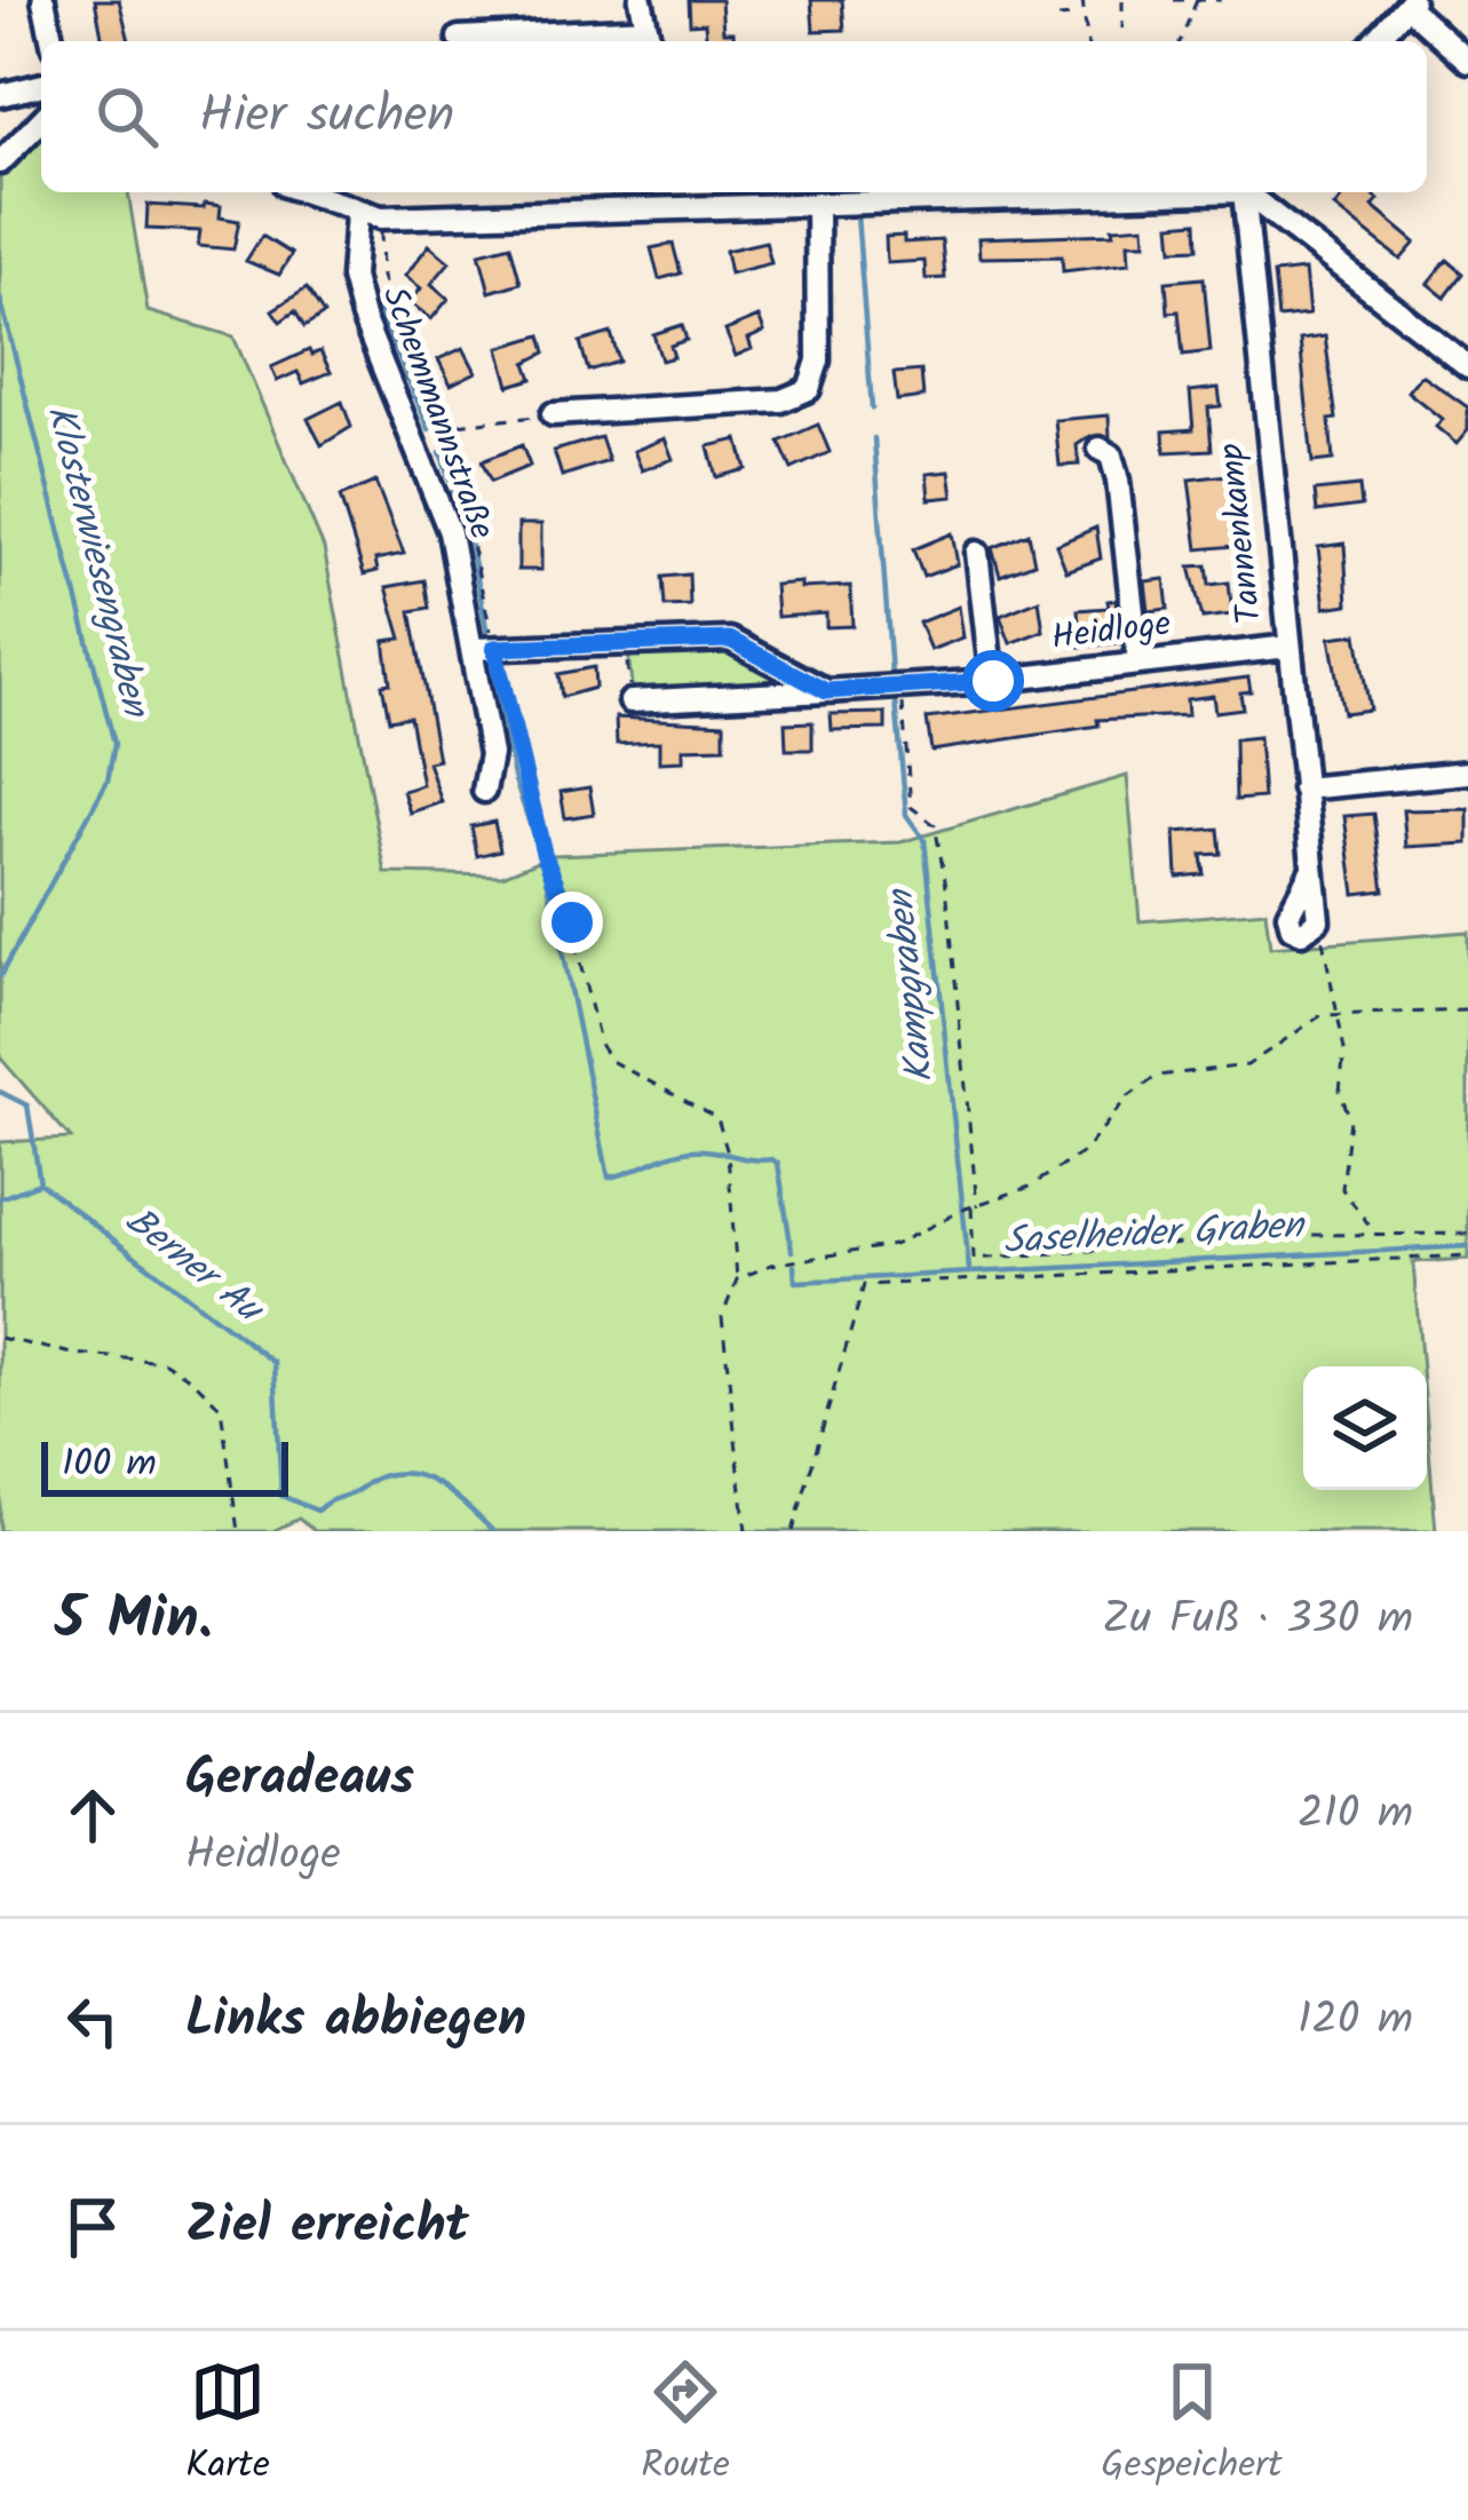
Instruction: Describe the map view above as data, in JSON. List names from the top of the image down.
{
  "streets": {
    "street": ["Schemmannstraße", "Tannenkamp", "Heidloge"]
  },
  "crossings": [
    ["Tannenkamp", "Heidloge"]
  ],
  "water": [
    "Klosterwiesengraben",
    "Kampgraben",
    "Saselheider Graben",
    "Berner Au"
  ],
  "scale_bar": "100 m",
  "page": {
    "search": "Hier suchen",
    "scale": "100 m",
    "heading": ["5 Min.", "Zu Fuß · 330 m"],
    "list": [
      ["Geradeaus", "Heidloge", "210 m"],
      ["Links abbiegen", "120 m"],
      "Ziel erreicht"
    ],
    "nav": ["Karte", "Route", "Gespeichert"]
  }
}
